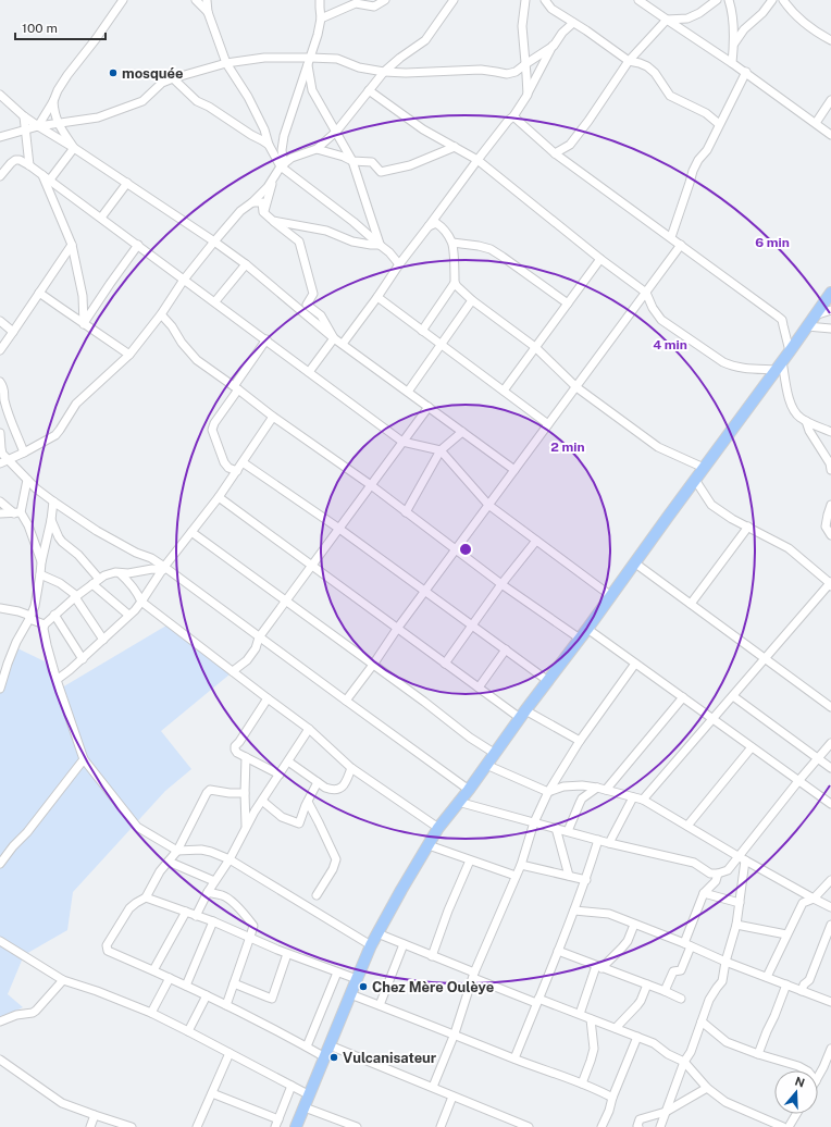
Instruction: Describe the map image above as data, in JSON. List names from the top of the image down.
{
  "places": ["mosquée", "Chez Mère Oulèye", "Vulcanisateur"],
  "scale_bar": "100 m",
  "north": "top",
  "rings": ["6 min", "4 min", "2 min"]
}
